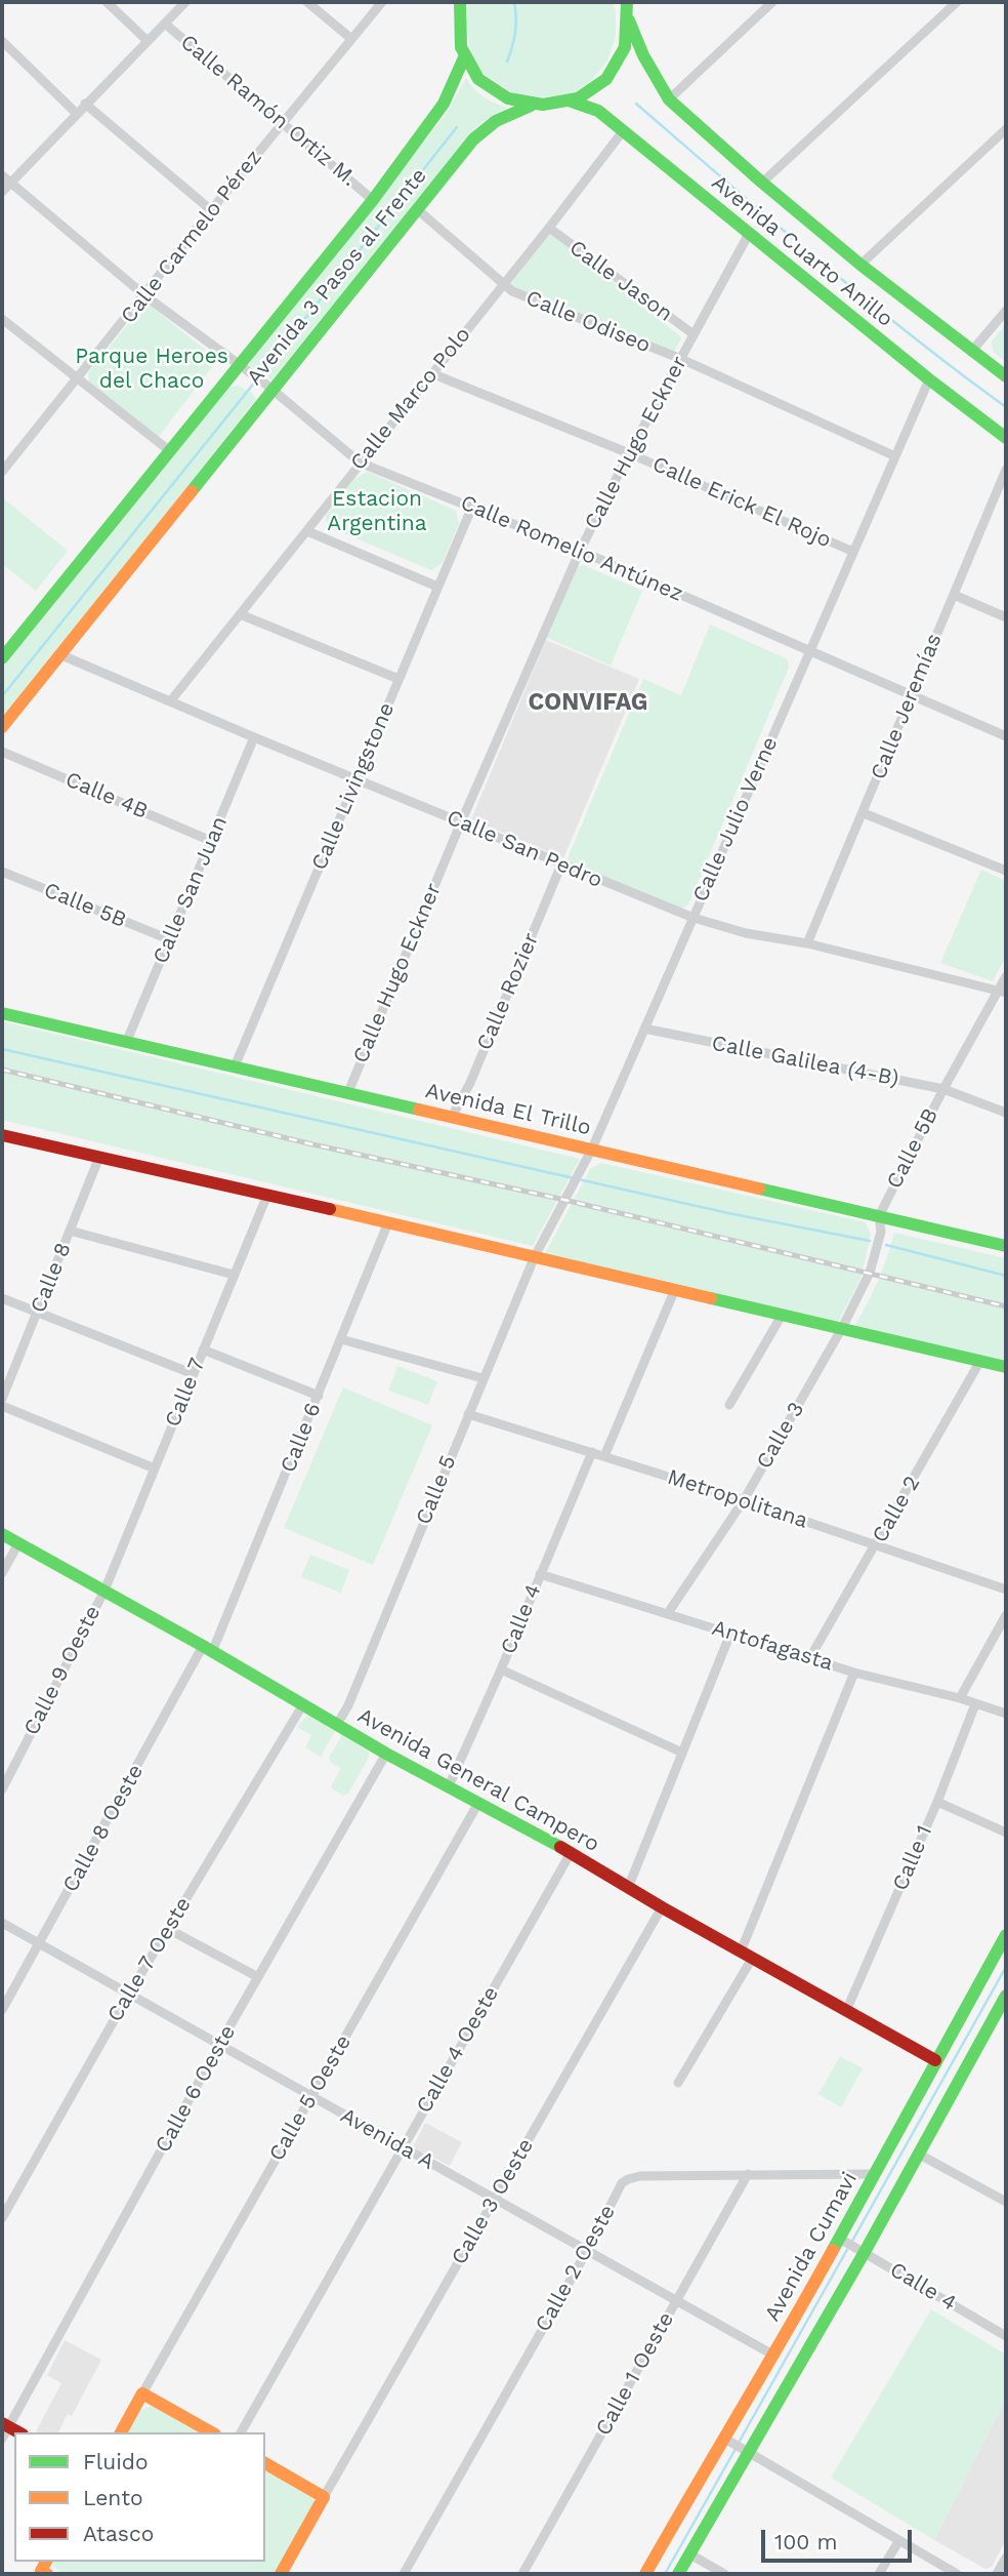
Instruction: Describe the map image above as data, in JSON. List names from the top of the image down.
{
  "streets": {
    "main road": [
      "Avenida Cuarto Anillo",
      "Avenida 3 Pasos al Frente",
      "Avenida El Trillo",
      "Avenida General Campero",
      "Avenida Cumavi"
    ],
    "street": [
      "Calle Ramón Ortiz M.",
      "Calle Carmelo Pérez",
      "Calle Jason",
      "Calle Odiseo",
      "Calle Marco Polo",
      "Calle Hugo Eckner",
      "Calle Erick El Rojo",
      "Calle Romelio Antúnez",
      "Calle Jeremías",
      "Calle Livingstone",
      "Calle 4B",
      "Calle Julio Verne",
      "Calle San Pedro",
      "Calle San Juan",
      "Calle 5B",
      "Calle Rozier",
      "Calle Galilea (4-B)",
      "Calle 8",
      "Calle 7",
      "Calle 3",
      "Calle 6",
      "Calle 5",
      "Metropolitana",
      "Calle 2",
      "Calle 4",
      "Antofagasta",
      "Calle 9 Oeste",
      "Calle 8 Oeste",
      "Calle 1",
      "Calle 7 Oeste",
      "Calle 4 Oeste",
      "Calle 6 Oeste",
      "Calle 5 Oeste",
      "Avenida A",
      "Calle 3 Oeste",
      "Calle 2 Oeste",
      "Calle 1 Oeste"
    ]
  },
  "crossings": [
    ["Calle Ramón Ortiz M.", "Calle Carmelo Pérez"],
    ["Calle Ramón Ortiz M.", "Avenida 3 Pasos al Frente"],
    ["Calle Carmelo Pérez", "Calle Romelio Antúnez"],
    ["Avenida Cuarto Anillo", "Calle Marco Polo"],
    ["Avenida Cuarto Anillo", "Calle Hugo Eckner"],
    ["Avenida Cuarto Anillo", "Calle Julio Verne"],
    ["Avenida 3 Pasos al Frente", "Calle Odiseo"],
    ["Avenida 3 Pasos al Frente", "Calle Romelio Antúnez"],
    ["Avenida 3 Pasos al Frente", "Calle San Pedro"],
    ["Calle Jason", "Calle Marco Polo"],
    ["Calle Jason", "Calle Hugo Eckner"],
    ["Calle Odiseo", "Calle Marco Polo"],
    ["Calle Odiseo", "Calle Hugo Eckner"],
    ["Calle Odiseo", "Calle Julio Verne"],
    ["Calle Marco Polo", "Calle Erick El Rojo"],
    ["Calle Marco Polo", "Calle Romelio Antúnez"],
    ["Calle Marco Polo", "Calle San Pedro"],
    ["Calle Hugo Eckner", "Calle Erick El Rojo"],
    ["Calle Hugo Eckner", "Calle Romelio Antúnez"],
    ["Calle Hugo Eckner", "Calle San Pedro"],
    ["Calle Hugo Eckner", "Avenida El Trillo"],
    ["Calle Erick El Rojo", "Calle Julio Verne"],
    ["Calle Romelio Antúnez", "Calle Jeremías"],
    ["Calle Romelio Antúnez", "Calle Livingstone"],
    ["Calle Romelio Antúnez", "Calle Julio Verne"],
    ["Calle Jeremías", "Calle San Pedro"],
    ["Calle Livingstone", "Calle San Pedro"],
    ["Calle Livingstone", "Avenida El Trillo"],
    ["Calle 4B", "Calle San Juan"],
    ["Calle Julio Verne", "Calle San Pedro"],
    ["Calle Julio Verne", "Calle Galilea (4-B)"],
    ["Calle Julio Verne", "Avenida El Trillo"],
    ["Calle Julio Verne", "Calle 5"],
    ["Calle San Pedro", "Calle San Juan"],
    ["Calle San Pedro", "Calle 5B"],
    ["Calle San Pedro", "Calle Rozier"],
    ["Calle San Juan", "Calle 5B"],
    ["Calle San Juan", "Avenida El Trillo"],
    ["Calle 5B", "Calle Galilea (4-B)"],
    ["Calle 5B", "Avenida El Trillo"],
    ["Calle 5B", "Calle 3"],
    ["Calle Rozier", "Avenida El Trillo"],
    ["Calle 7", "Calle 9 Oeste"],
    ["Calle 7", "Avenida General Campero"],
    ["Calle 3", "Metropolitana"],
    ["Calle 3", "Antofagasta"],
    ["Calle 6", "Avenida General Campero"],
    ["Calle 6", "Calle 8 Oeste"],
    ["Calle 5", "Metropolitana"],
    ["Calle 5", "Avenida General Campero"],
    ["Metropolitana", "Calle 2"],
    ["Metropolitana", "Calle 4"],
    ["Calle 2", "Antofagasta"],
    ["Calle 4", "Antofagasta"],
    ["Calle 4", "Avenida General Campero"],
    ["Calle 4", "Avenida Cumavi"],
    ["Antofagasta", "Calle 1"],
    ["Calle 9 Oeste", "Avenida General Campero"],
    ["Avenida General Campero", "Calle 8 Oeste"],
    ["Avenida General Campero", "Calle 1"],
    ["Avenida General Campero", "Calle 7 Oeste"],
    ["Avenida General Campero", "Calle 4 Oeste"],
    ["Avenida General Campero", "Calle 6 Oeste"],
    ["Avenida General Campero", "Calle 5 Oeste"],
    ["Avenida General Campero", "Calle 3 Oeste"],
    ["Avenida General Campero", "Avenida Cumavi"],
    ["Calle 8 Oeste", "Avenida A"],
    ["Calle 7 Oeste", "Avenida A"],
    ["Calle 4 Oeste", "Avenida A"],
    ["Calle 6 Oeste", "Avenida A"],
    ["Calle 5 Oeste", "Avenida A"],
    ["Avenida A", "Calle 3 Oeste"],
    ["Avenida A", "Avenida Cumavi"],
    ["Avenida A", "Calle 2 Oeste"],
    ["Avenida A", "Calle 1 Oeste"],
    ["Avenida Cumavi", "Calle 2 Oeste"],
    ["Calle 2 Oeste", "Calle 1 Oeste"]
  ],
  "districts": ["CONVIFAG"],
  "parks": ["Parque Heroes del Chaco", "Estacion Argentina"],
  "legend": ["Fluido", "Lento", "Atasco"],
  "scale_bar": "100 m"
}
